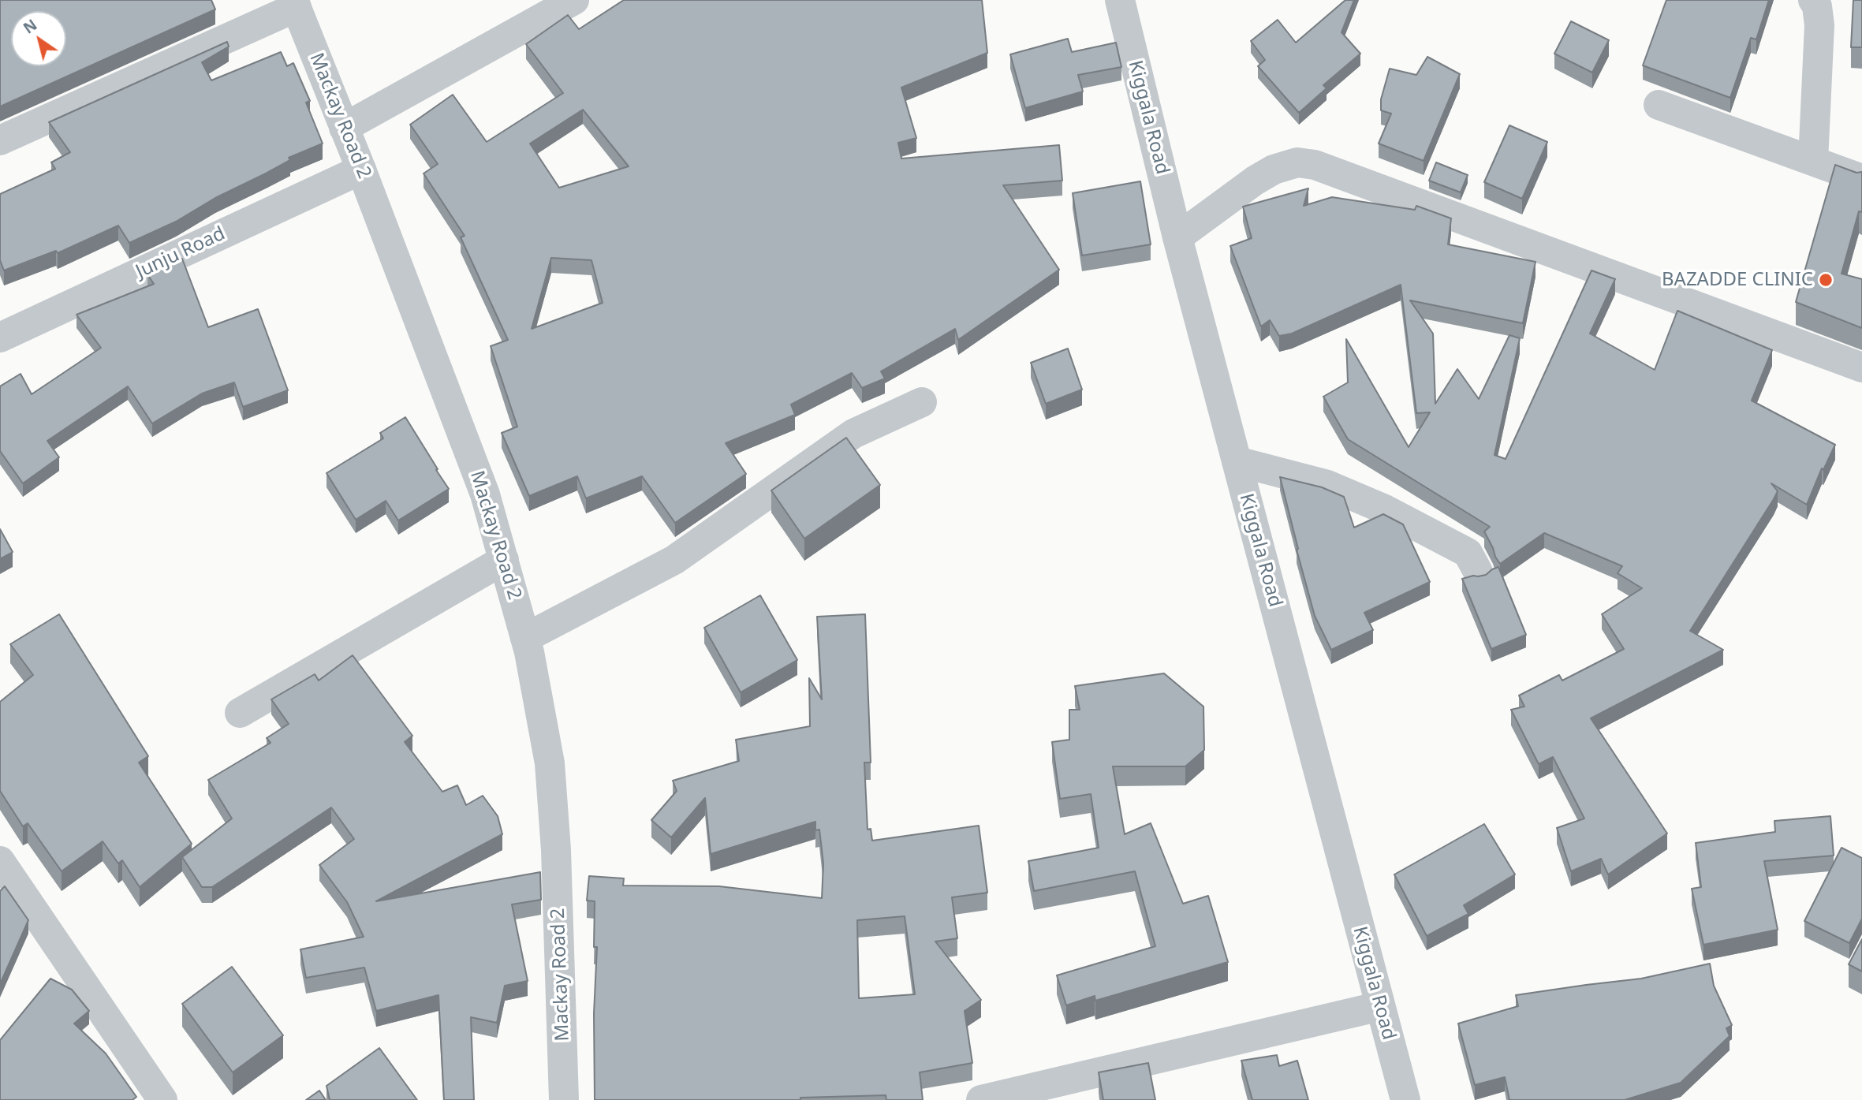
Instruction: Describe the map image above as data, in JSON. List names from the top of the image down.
{
  "streets": {
    "street": ["Mackay Road 2", "Kiggala Road", "Junju Road"]
  },
  "crossings": [
    ["Mackay Road 2", "Junju Road"]
  ],
  "places": ["BAZADDE CLINIC"],
  "north": "top left"
}
